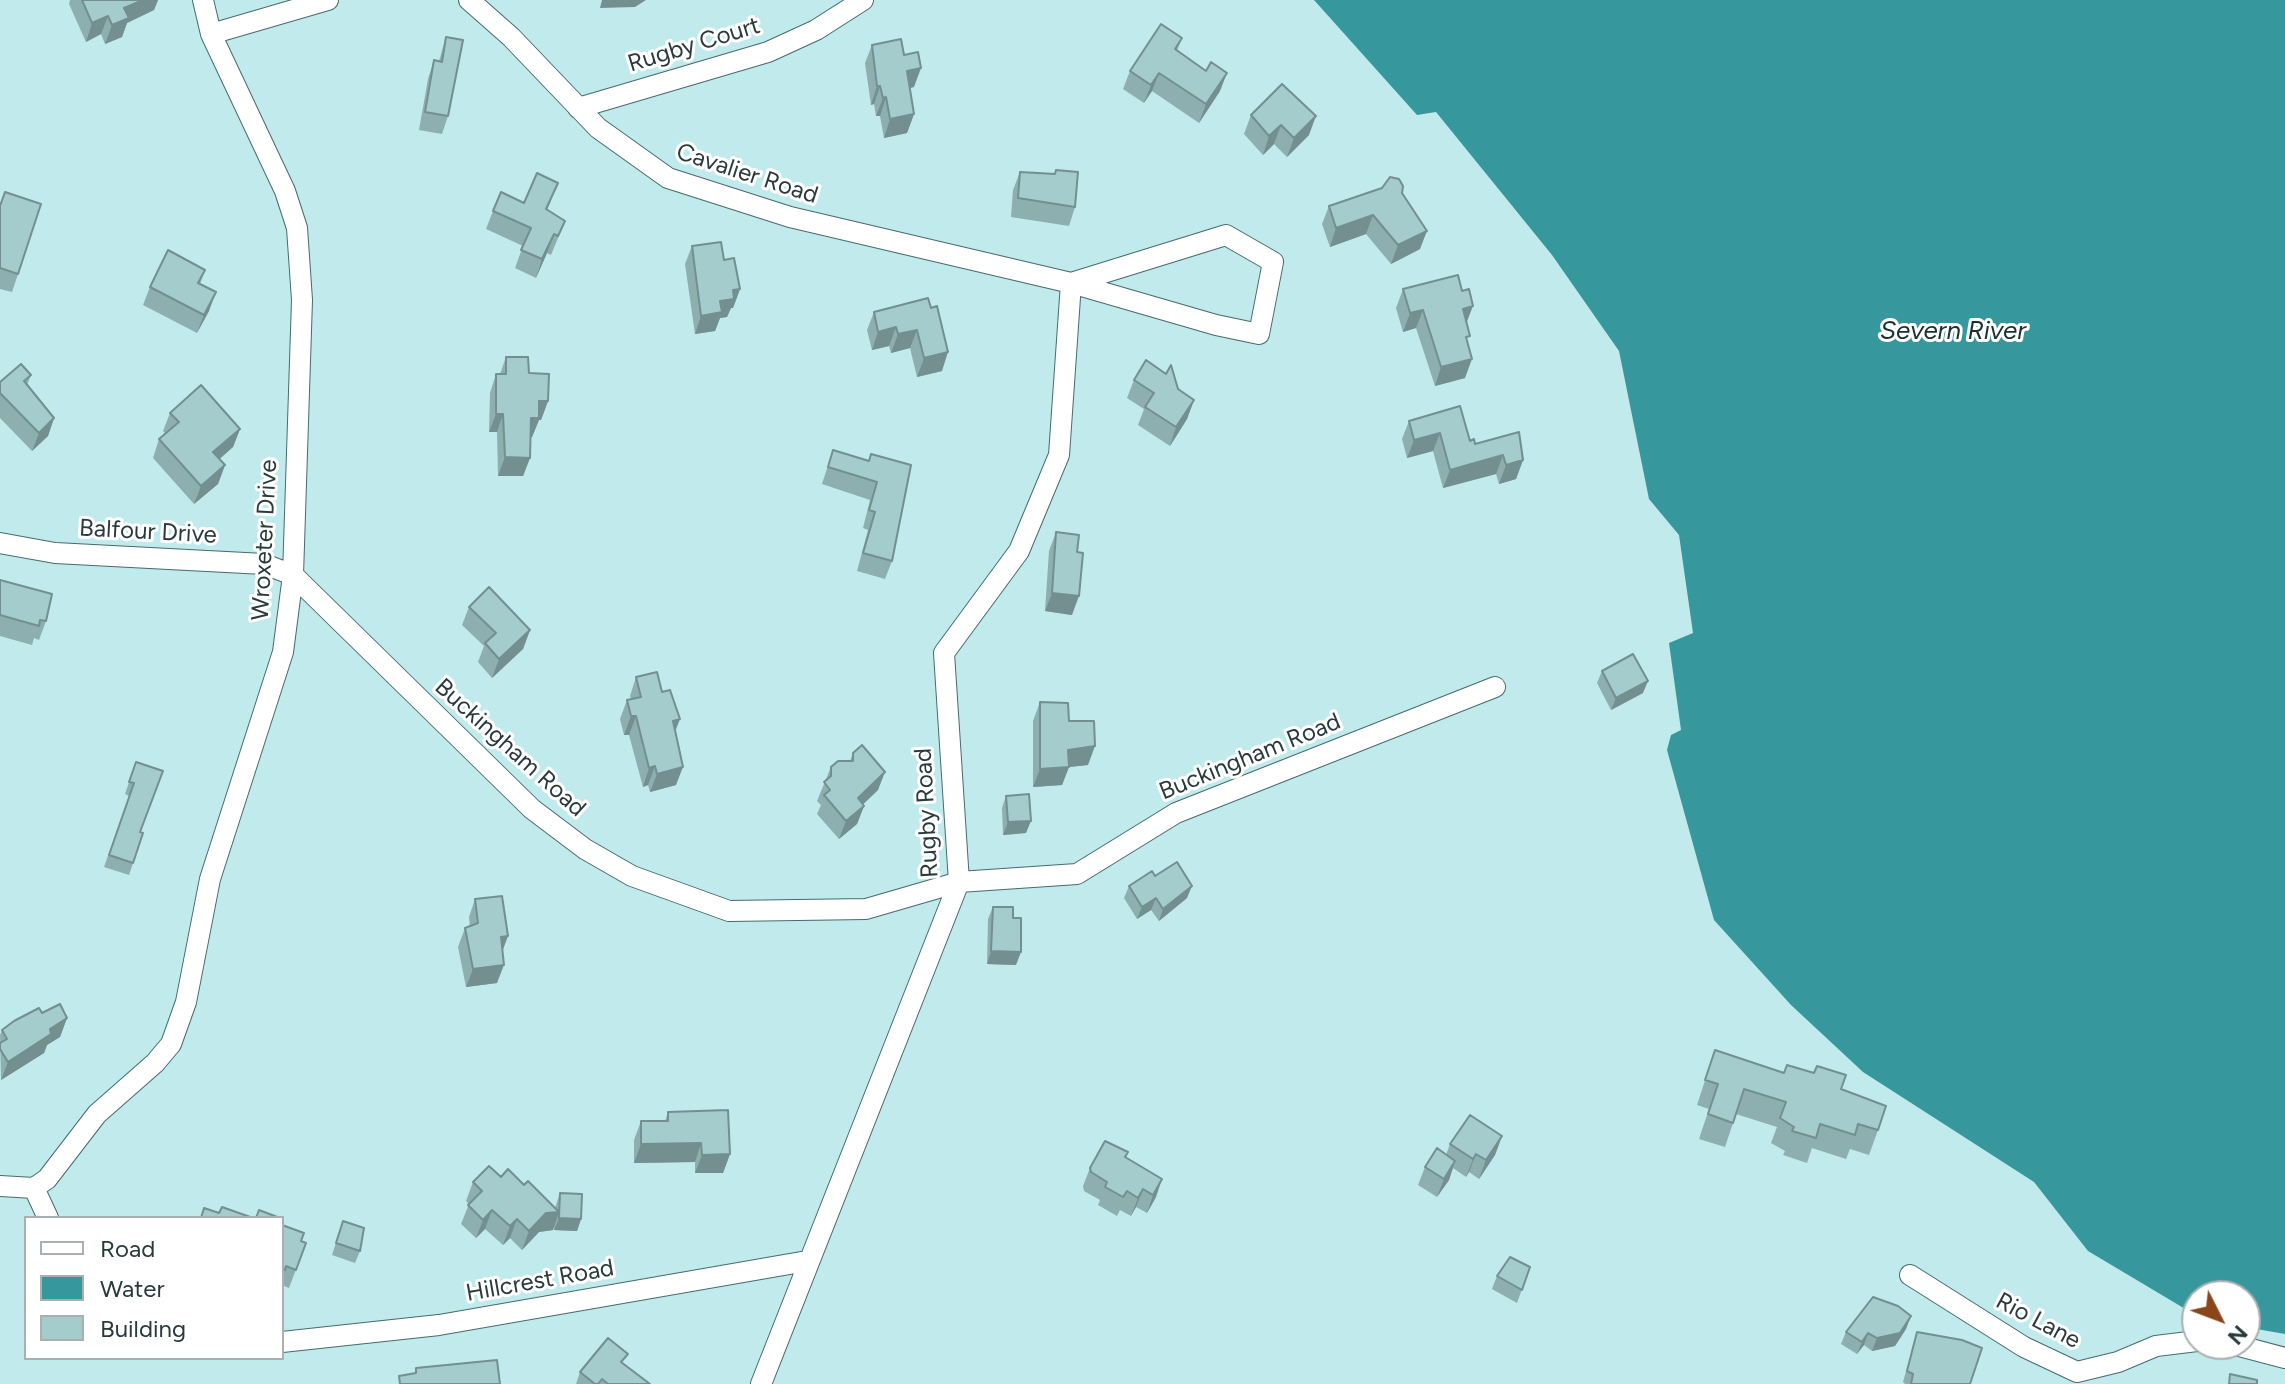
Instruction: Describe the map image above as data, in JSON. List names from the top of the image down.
{
  "streets": {
    "street": [
      "Rugby Court",
      "Cavalier Road",
      "Balfour Drive",
      "Wroxeter Drive",
      "Buckingham Road",
      "Rugby Road",
      "Hillcrest Road",
      "Rio Lane"
    ]
  },
  "crossings": [
    ["Rugby Court", "Cavalier Road"],
    ["Cavalier Road", "Rugby Road"],
    ["Balfour Drive", "Wroxeter Drive"],
    ["Balfour Drive", "Buckingham Road"],
    ["Wroxeter Drive", "Buckingham Road"],
    ["Buckingham Road", "Rugby Road"],
    ["Rugby Road", "Hillcrest Road"]
  ],
  "water": ["Severn River"],
  "legend": ["Road", "Water", "Building"],
  "north": "bottom right"
}
